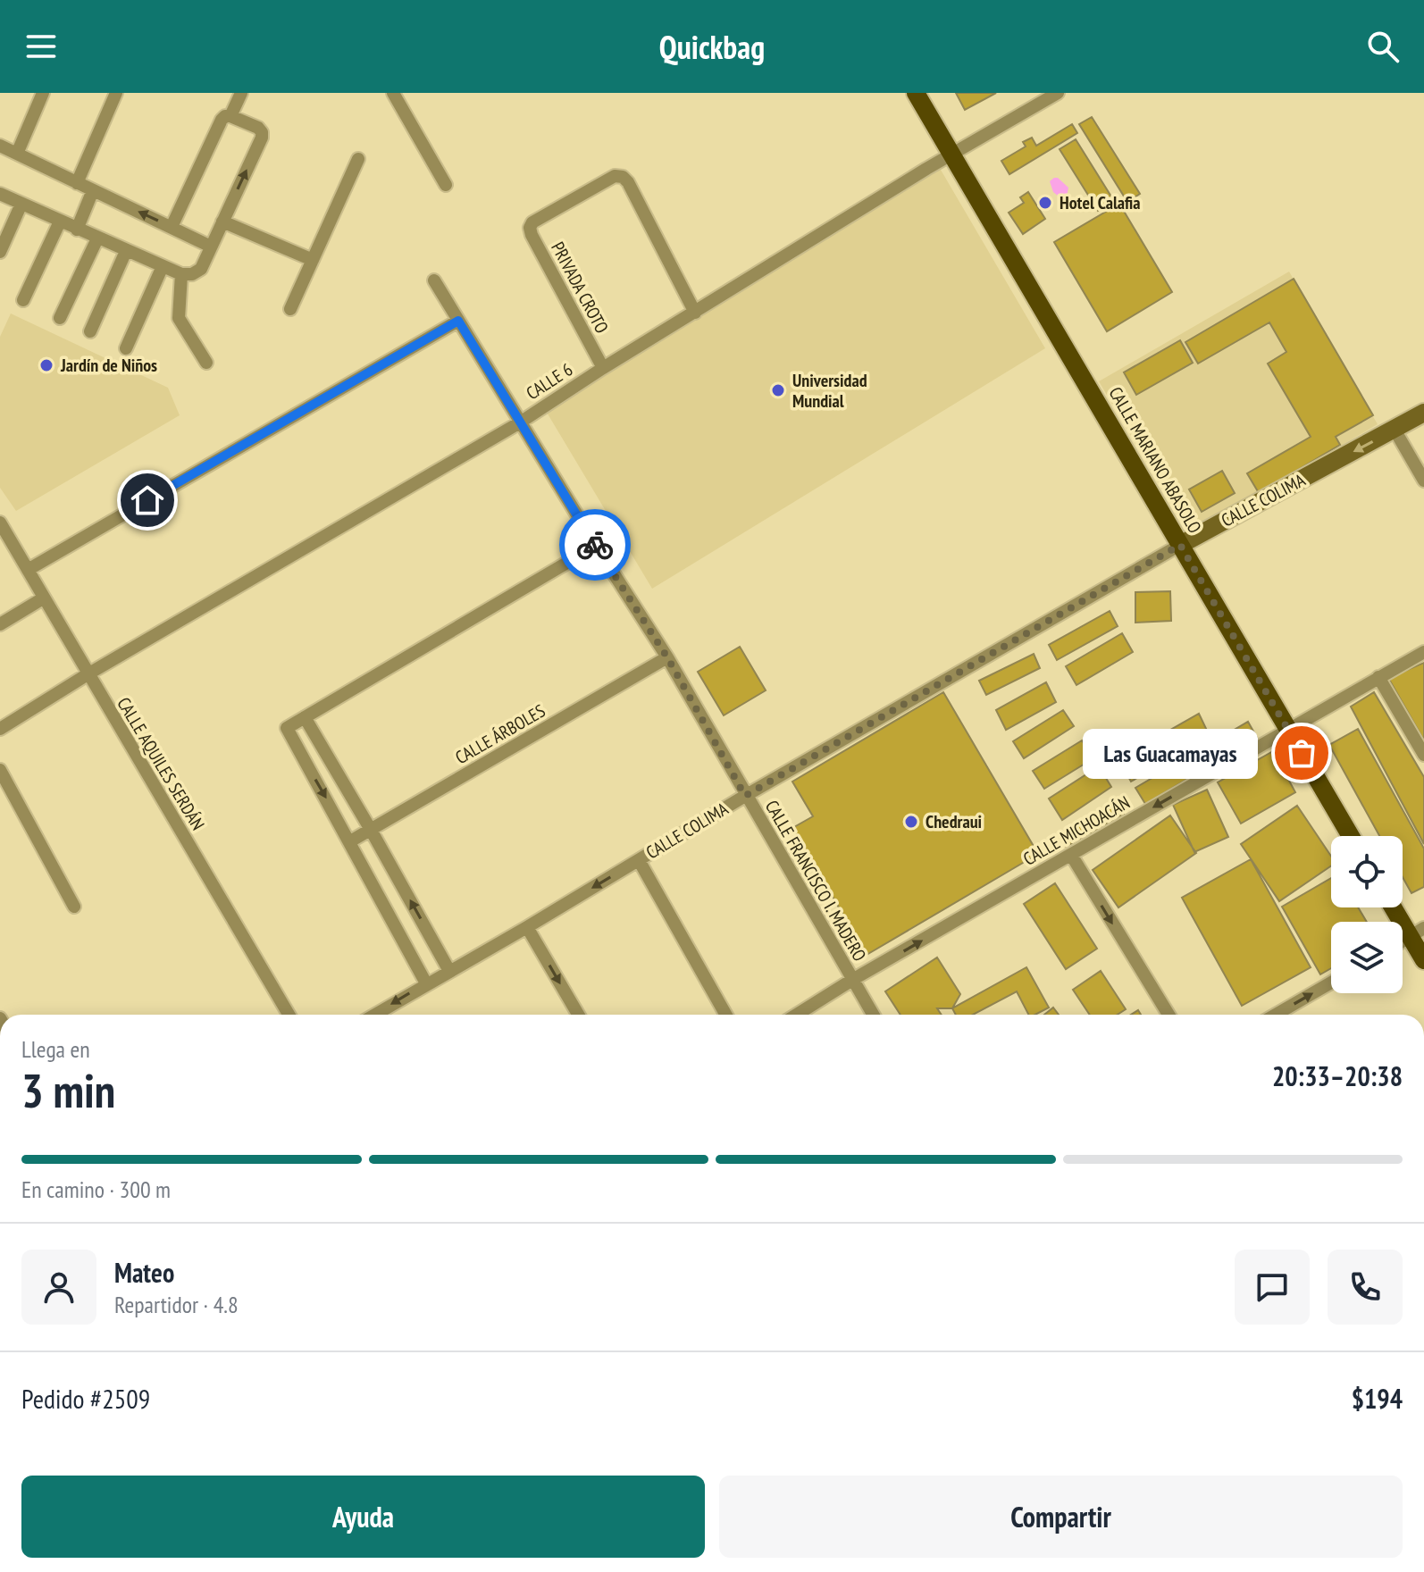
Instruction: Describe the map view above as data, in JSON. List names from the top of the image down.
{
  "streets": {
    "main road": ["CALLE MARIANO ABASOLO"],
    "street": [
      "PRIVADA CROTO",
      "CALLE 6",
      "CALLE COLIMA",
      "CALLE ÁRBOLES",
      "CALLE AQUILES SERDÁN",
      "CALLE MICHOACÁN",
      "CALLE FRANCISCO I. MADERO"
    ]
  },
  "crossings": [
    ["PRIVADA CROTO", "CALLE 6"],
    ["CALLE 6", "CALLE MARIANO ABASOLO"],
    ["CALLE 6", "CALLE AQUILES SERDÁN"],
    ["CALLE 6", "CALLE FRANCISCO I. MADERO"],
    ["CALLE MARIANO ABASOLO", "CALLE COLIMA"],
    ["CALLE MARIANO ABASOLO", "CALLE MICHOACÁN"],
    ["CALLE COLIMA", "CALLE FRANCISCO I. MADERO"],
    ["CALLE ÁRBOLES", "CALLE FRANCISCO I. MADERO"],
    ["CALLE MICHOACÁN", "CALLE FRANCISCO I. MADERO"]
  ],
  "one_way": ["CALLE COLIMA"],
  "places": [
    "Hotel Calafia",
    "Jardín de Niños",
    "Universidad Mundial",
    "Las Guacamayas",
    "Chedraui"
  ],
  "page": {
    "header": "Quickbag",
    "bubble": "Las Guacamayas",
    "heading": ["3 min", "Llega en", "20:33–20:38"],
    "panel": [
      "Mateo",
      "Repartidor · 4.8",
      "Pedido #2509",
      "$194"
    ],
    "bar": "En camino · 300 m",
    "buttons": ["Ayuda", "Compartir"]
  }
}
